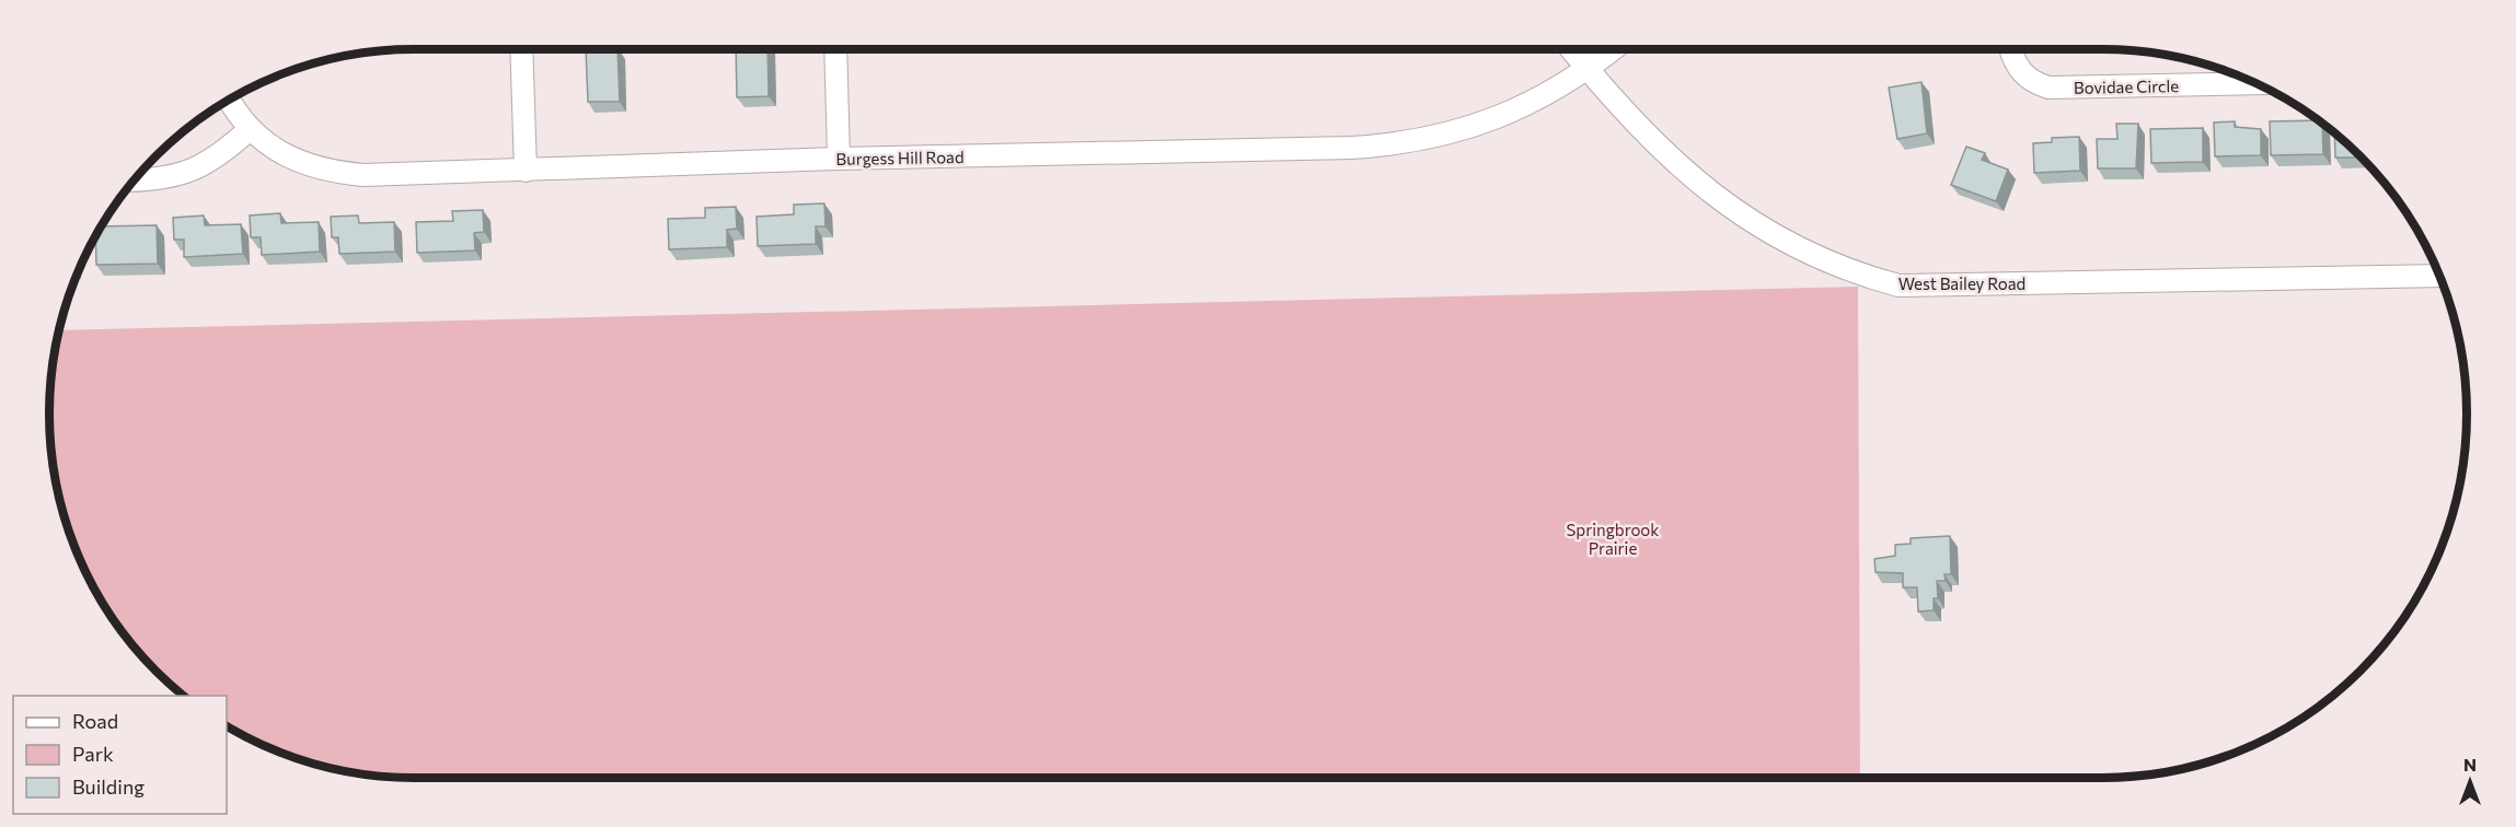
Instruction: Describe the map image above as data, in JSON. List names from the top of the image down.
{
  "streets": {
    "street": ["Bovidae Circle", "Burgess Hill Road", "West Bailey Road"]
  },
  "crossings": [
    ["Burgess Hill Road", "West Bailey Road"]
  ],
  "parks": ["Springbrook Prairie"],
  "legend": ["Road", "Park", "Building"],
  "north": "top"
}
